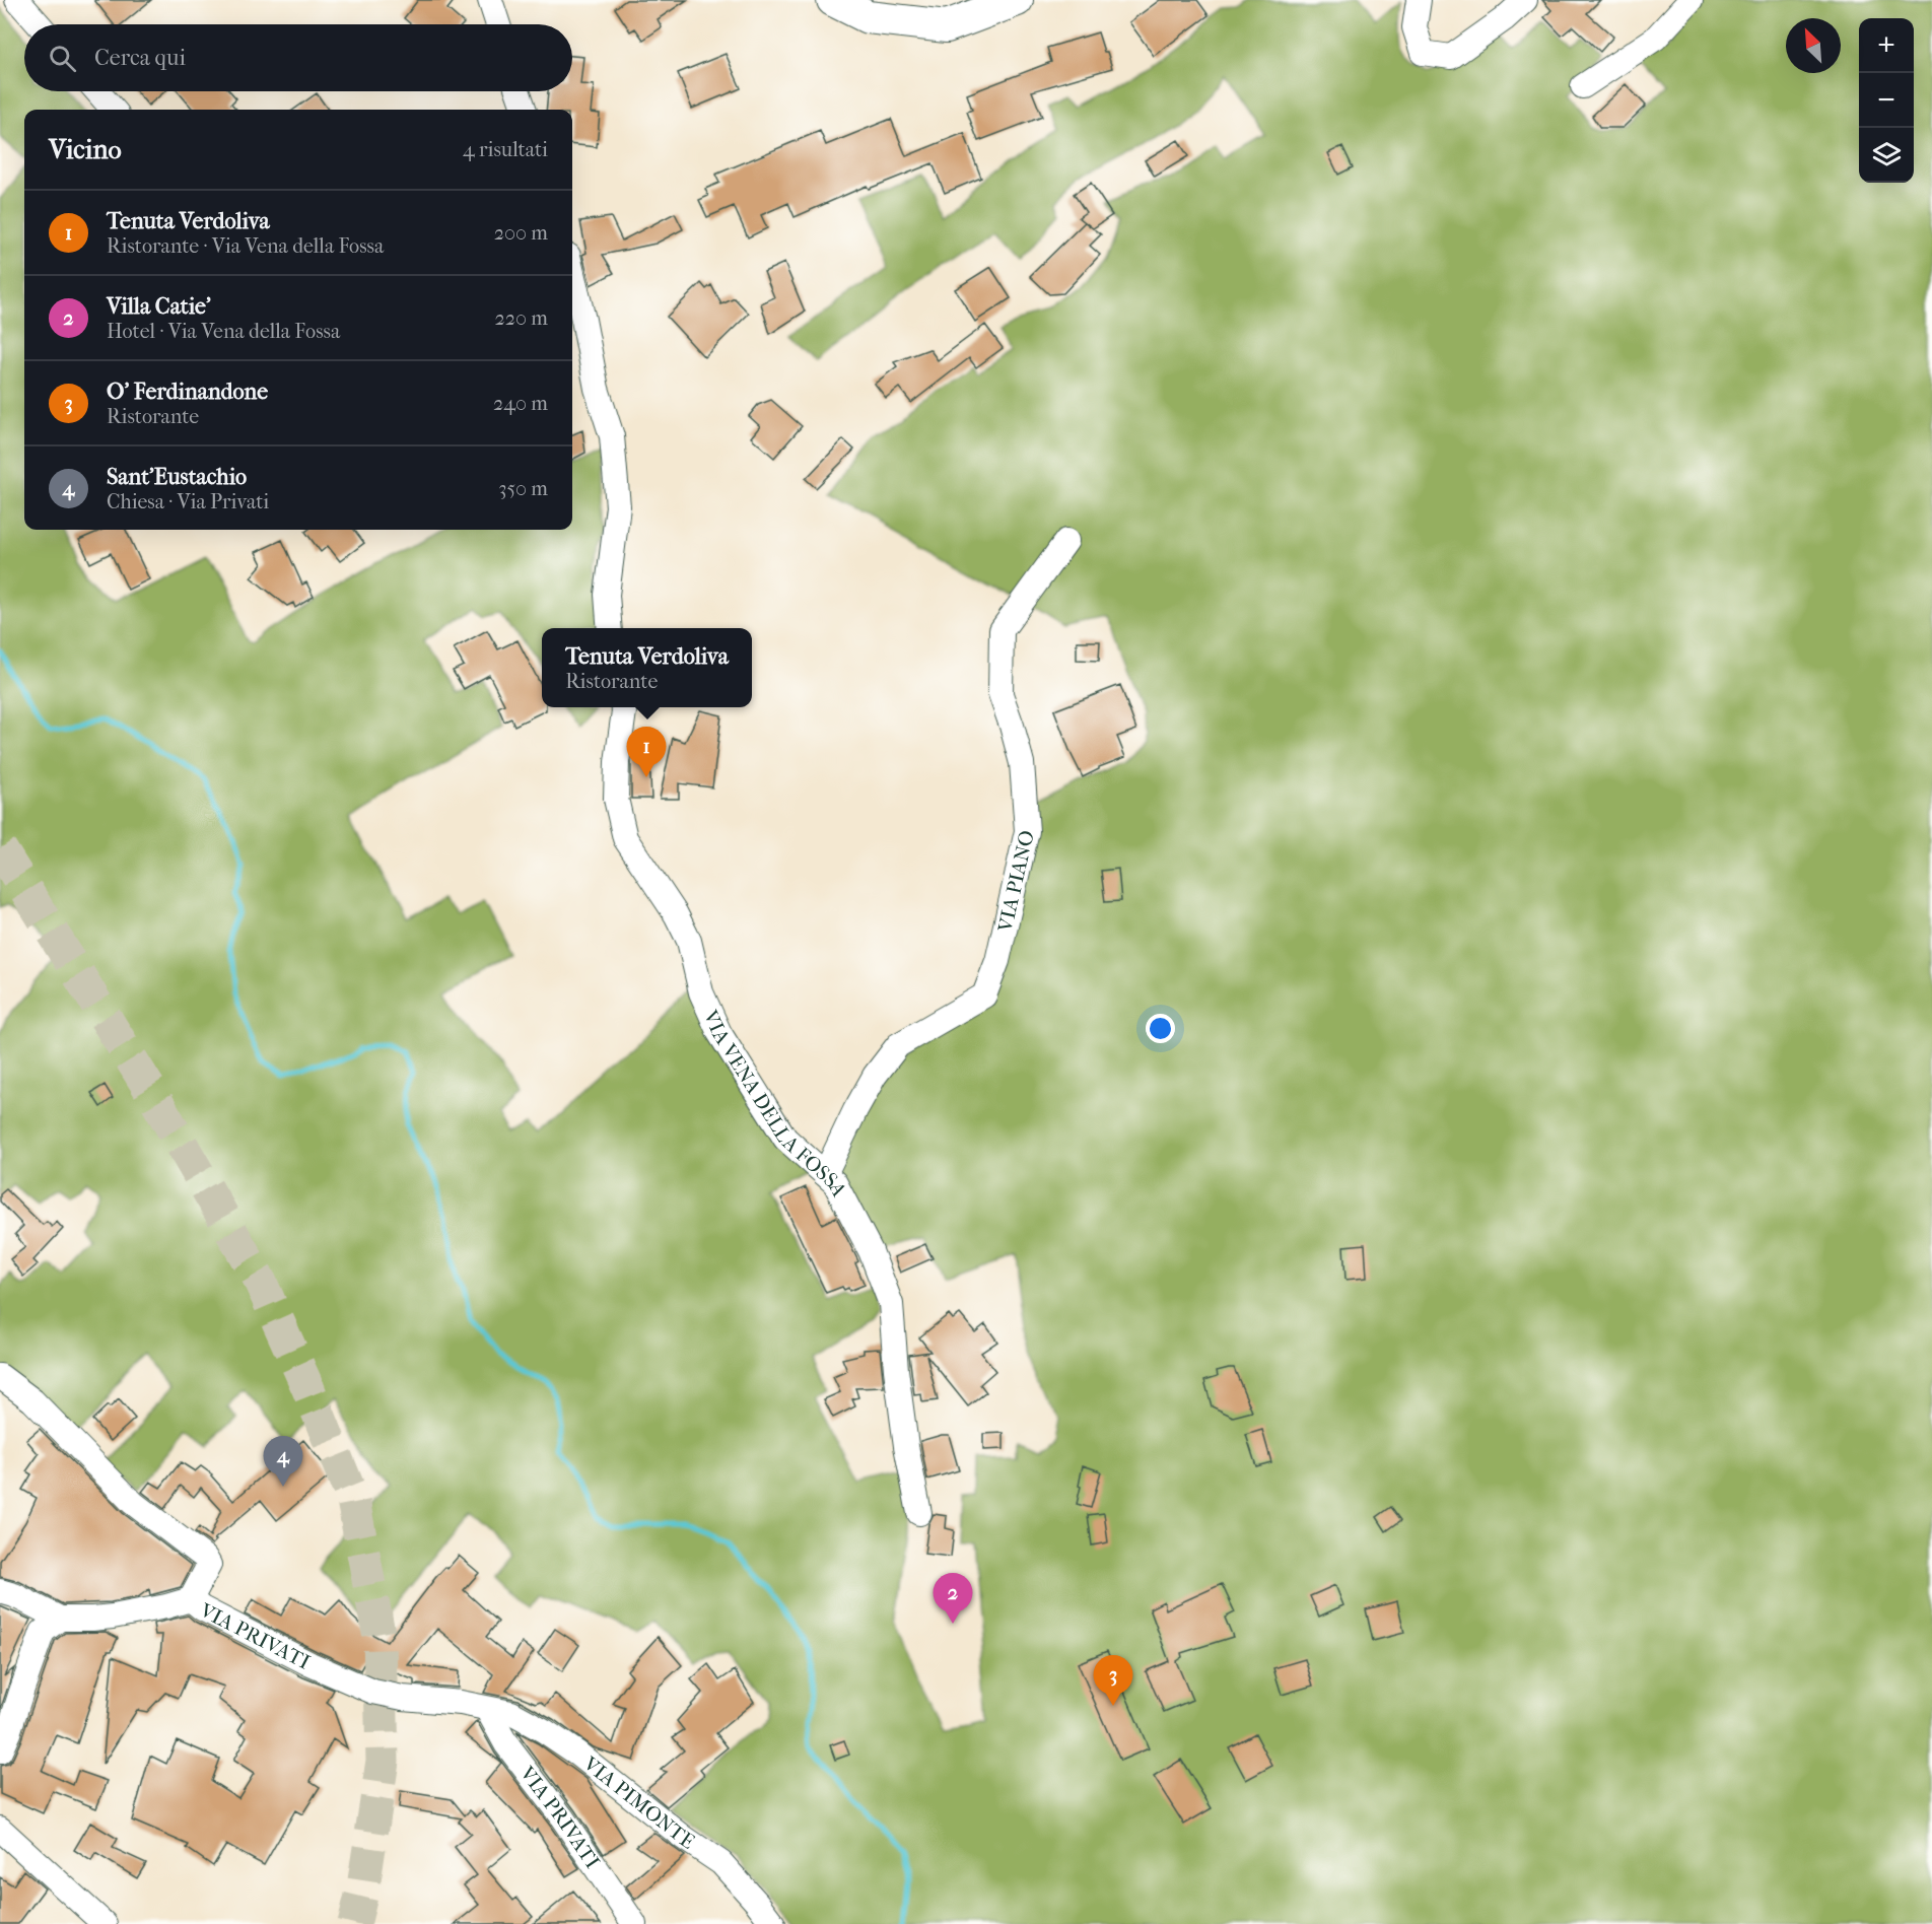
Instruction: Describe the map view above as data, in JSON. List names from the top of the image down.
{
  "streets": {
    "street": [
      "VIA PIANO",
      "VIA VENA DELLA FOSSA",
      "VIA PRIVATI",
      "VIA PIMONTE"
    ]
  },
  "crossings": [
    ["VIA PIANO", "VIA VENA DELLA FOSSA"],
    ["VIA PRIVATI", "VIA PIMONTE"]
  ],
  "north": "top left",
  "page": {
    "map_buttons": ["+", "−"],
    "search": "Cerca qui",
    "heading": ["Vicino", "4 risultati"],
    "list": [
      {
        "mark": "1",
        "name": "Tenuta Verdoliva",
        "note": "Ristorante · Via Vena della Fossa",
        "value": "200 m"
      },
      {
        "mark": "2",
        "name": "Villa Catie'",
        "note": "Hotel · Via Vena della Fossa",
        "value": "220 m"
      },
      {
        "mark": "3",
        "name": "O' Ferdinandone",
        "note": "Ristorante",
        "value": "240 m"
      },
      {
        "mark": "4",
        "name": "Sant'Eustachio",
        "note": "Chiesa · Via Privati",
        "value": "350 m"
      }
    ],
    "popup": ["Tenuta Verdoliva", "Ristorante"],
    "pins": [
      "1",
      "4",
      "2",
      "3"
    ]
  }
}
